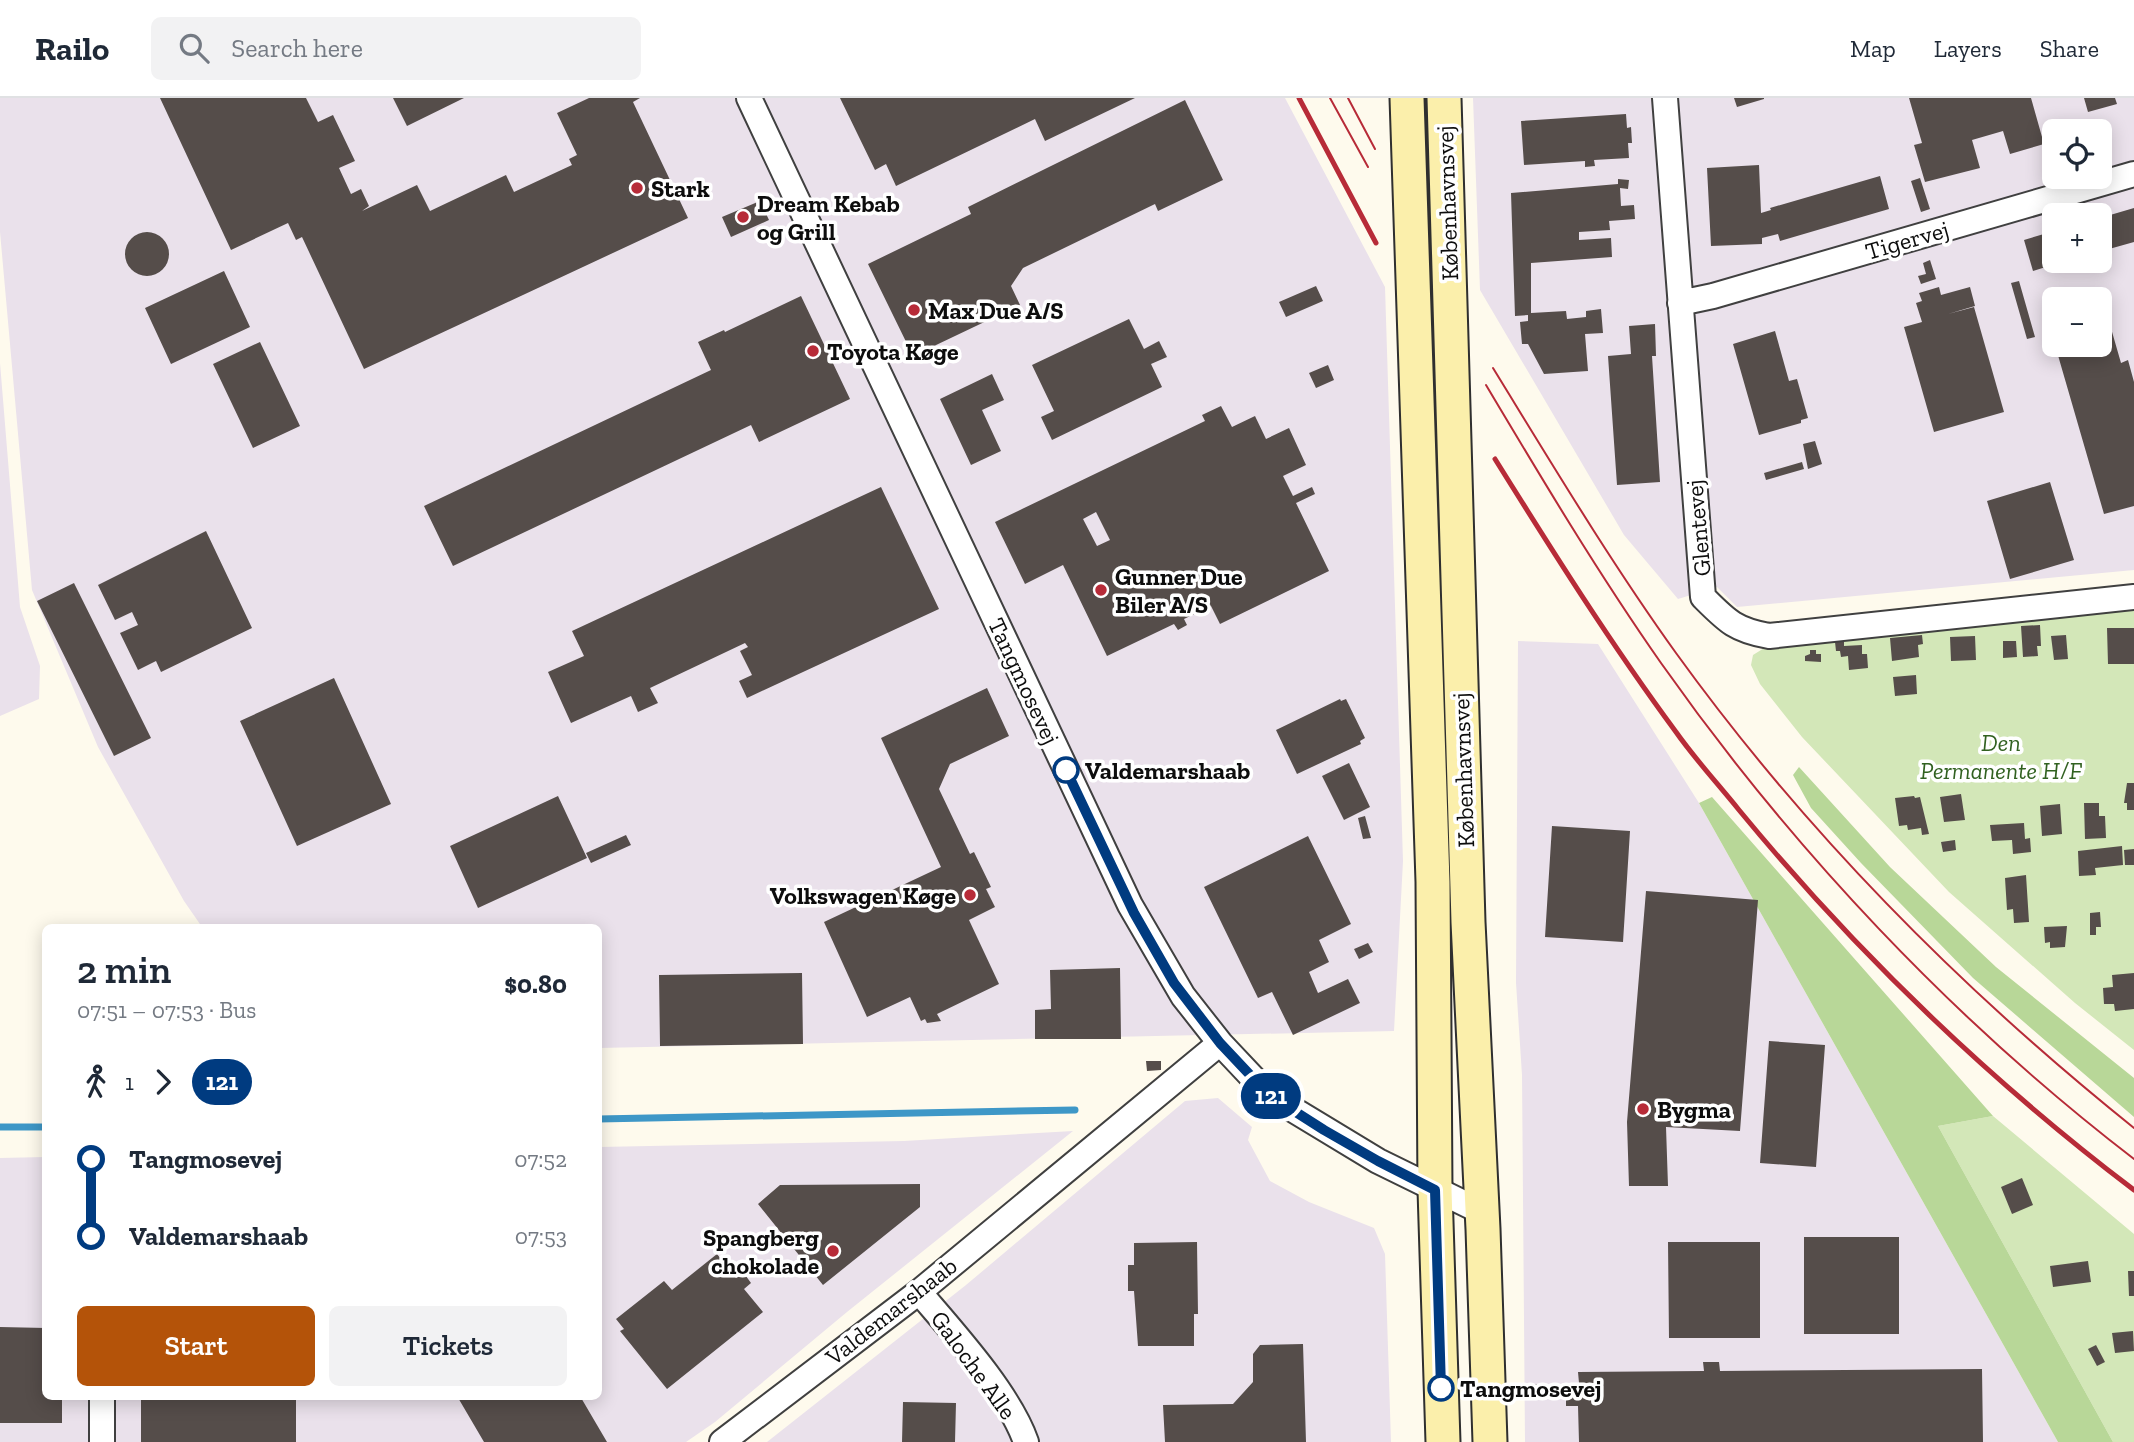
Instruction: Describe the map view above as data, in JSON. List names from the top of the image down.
{
  "streets": {
    "main road": ["Københavnsvej"],
    "street": [
      "Tigervej",
      "Glentevej",
      "Tangmosevej",
      "Valdemarshaab",
      "Galoche Alle"
    ]
  },
  "crossings": [
    ["Københavnsvej", "Tangmosevej"],
    ["Tigervej", "Glentevej"],
    ["Tangmosevej", "Valdemarshaab"],
    ["Valdemarshaab", "Galoche Alle"]
  ],
  "parks": ["Den Permanente H/F"],
  "places": [
    "Stark",
    "Dream Kebab og Grill",
    "Max Due A/S",
    "Toyota Køge",
    "Gunner Due Biler A/S",
    "Valdemarshaab",
    "Volkswagen Køge",
    "Bygma",
    "Spangberg chokolade",
    "Tangmosevej"
  ],
  "lines": ["bus line 121"],
  "page": {
    "header": "Railo",
    "search": "Search here",
    "nav": ["Map", "Layers", "Share"],
    "on_map": "121",
    "map_buttons": ["+", "−"],
    "heading": ["2 min", "07:51 – 07:53 · Bus", "$0.80"],
    "legs": ["1", "121"],
    "list": [
      {
        "name": "Tangmosevej",
        "value": "07:52"
      },
      {
        "name": "Valdemarshaab",
        "value": "07:53"
      }
    ],
    "buttons": ["Start", "Tickets"]
  }
}
